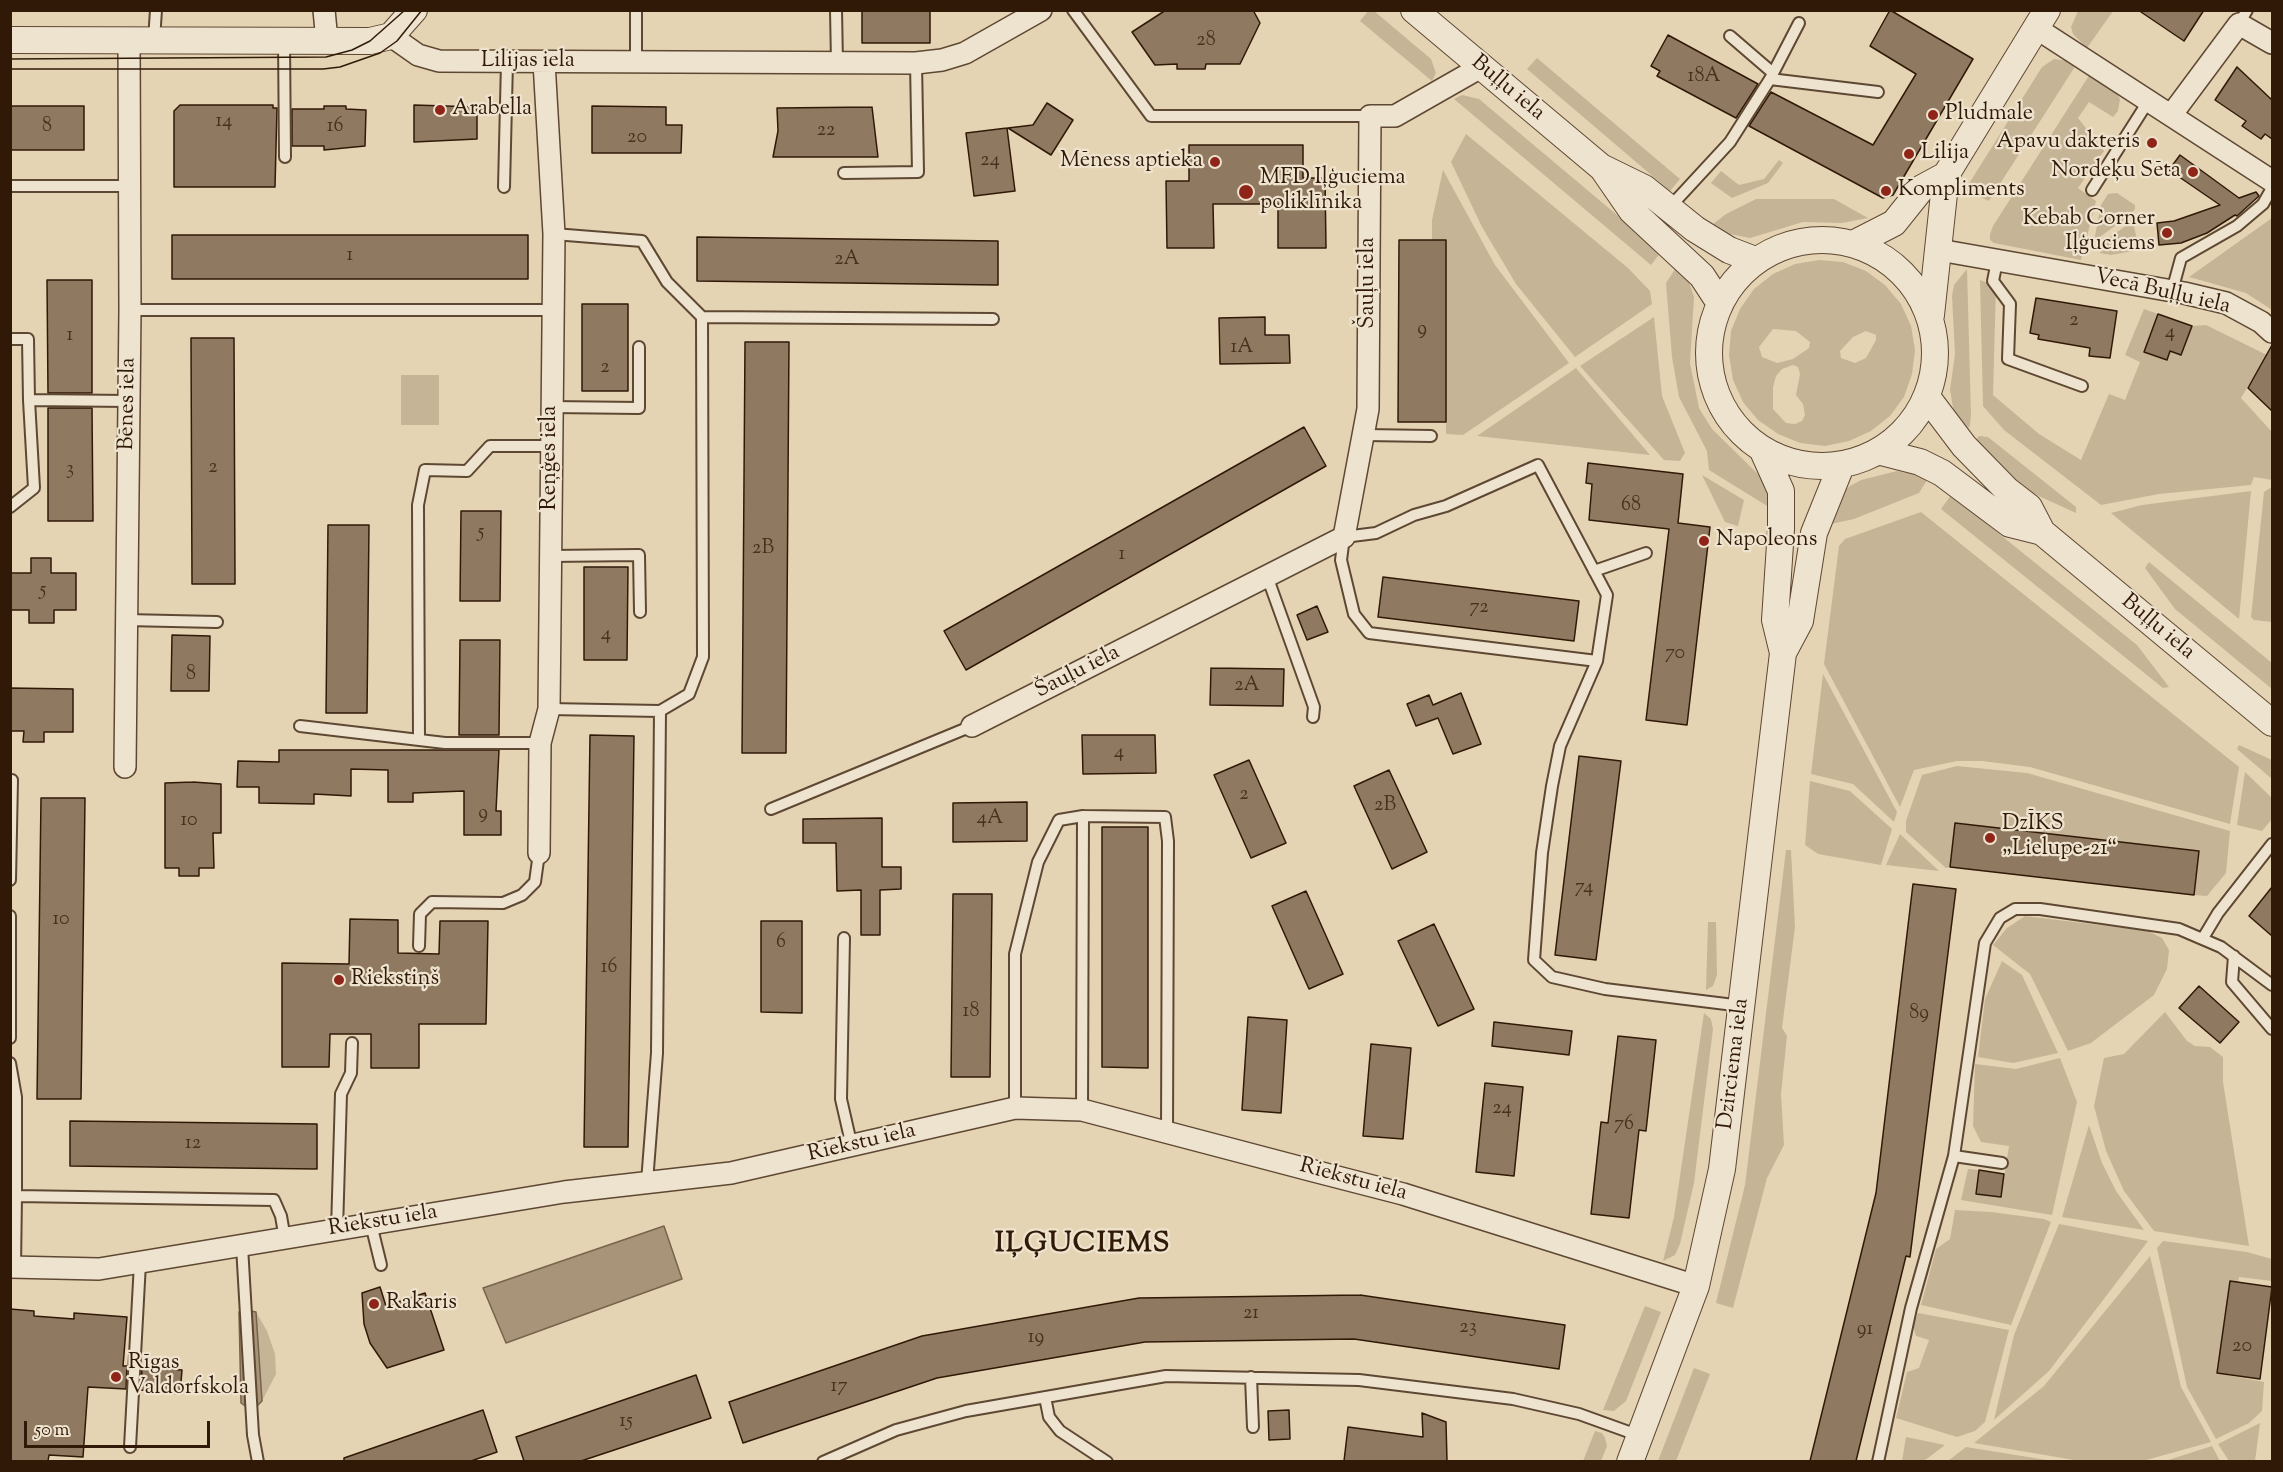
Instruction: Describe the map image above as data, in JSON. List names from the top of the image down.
{
  "streets": {
    "street": [
      "Lilijas iela",
      "Buļļu iela",
      "Šauļu iela",
      "Vecā Buļļu iela",
      "Bēnes iela",
      "Reņģes iela",
      "Dzirciema iela",
      "Riekstu iela"
    ]
  },
  "crossings": [
    ["Lilijas iela", "Reņģes iela"],
    ["Dzirciema iela", "Riekstu iela"]
  ],
  "districts": ["IĻĢUCIEMS"],
  "places": [
    "Arabella",
    "Pludmale",
    "Apavu dakteris",
    "Lilija",
    "Mēness aptieka",
    "Nordeķu Sēta",
    "Kompliments",
    "MFD Iļģuciema poliklīnika",
    "Kebab Corner Iļģuciems",
    "Napoleons",
    "DzĪKS „Lielupe-21“",
    "Riekstiņš",
    "Rakaris",
    "Rīgas Valdorfskola"
  ],
  "house_numbers": [
    "28",
    "18A",
    "14",
    "8",
    "16",
    "22",
    "20",
    "24",
    "1",
    "2A",
    "2",
    "9",
    "4",
    "1",
    "1A",
    "2",
    "2",
    "3",
    "68",
    "5",
    "2B",
    "1",
    "5",
    "72",
    "4",
    "70",
    "8",
    "2A",
    "4",
    "2",
    "2B",
    "9",
    "4A",
    "10",
    "74",
    "10",
    "6",
    "16",
    "18",
    "89",
    "24",
    "76",
    "12",
    "21",
    "23",
    "91",
    "19",
    "20",
    "17",
    "15"
  ],
  "scale_bar": "50 m"
}
